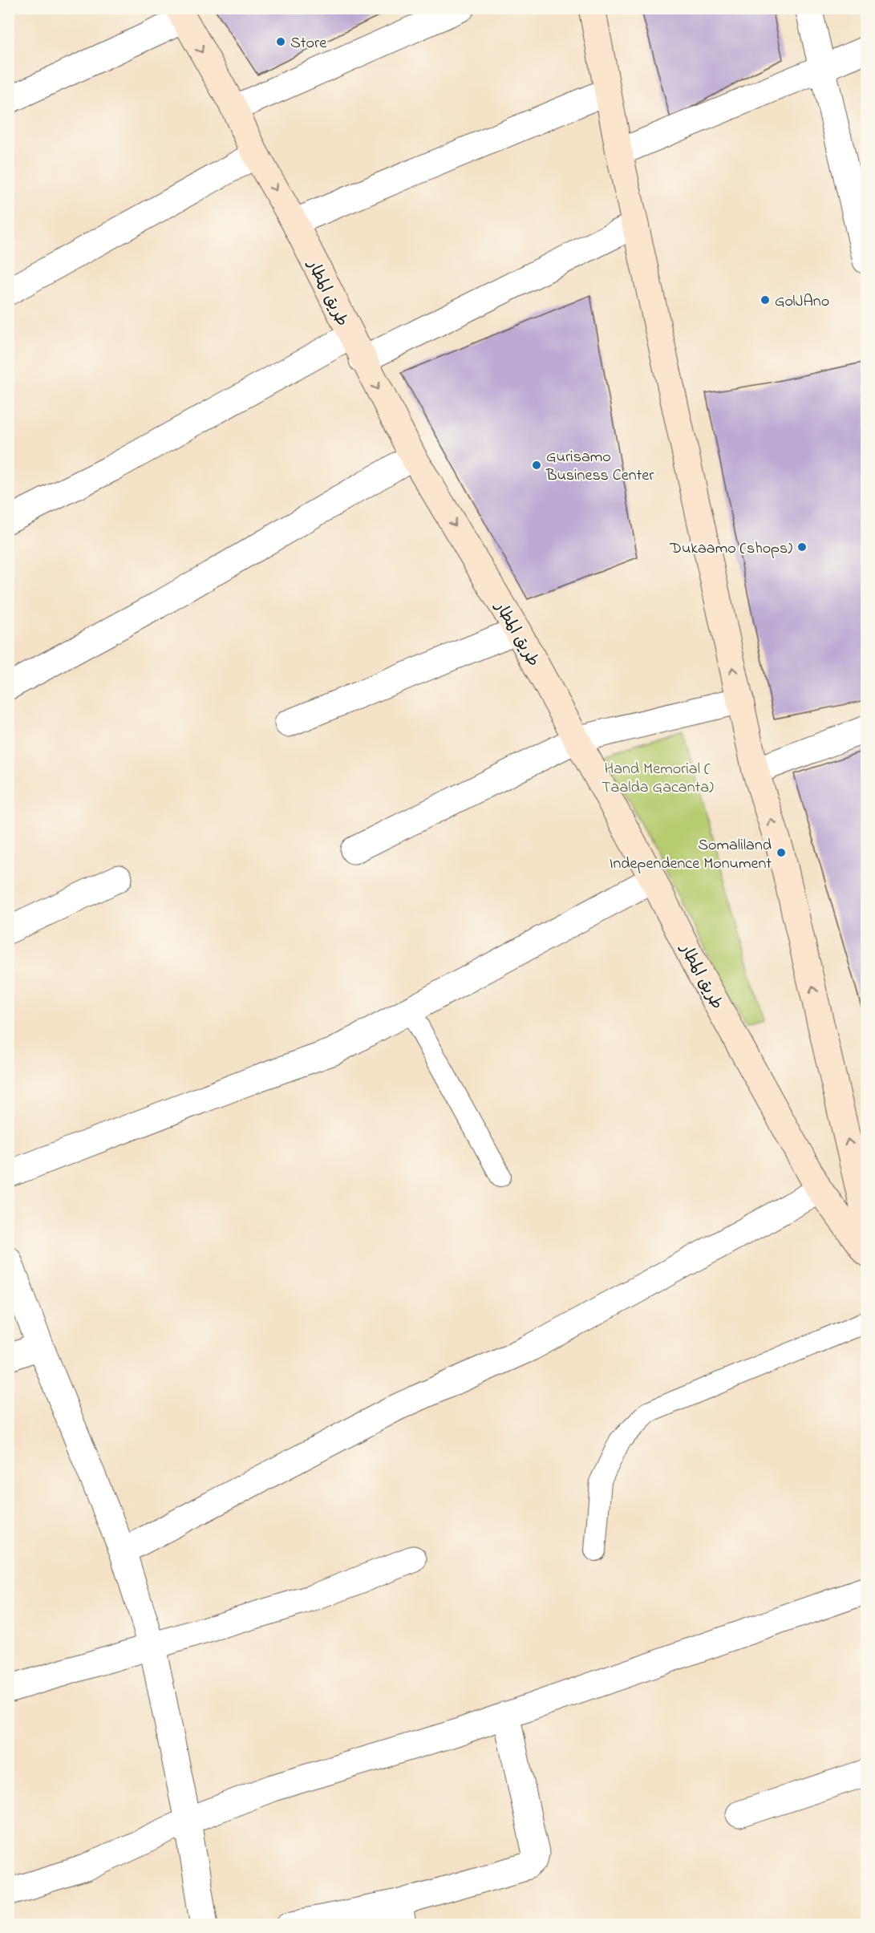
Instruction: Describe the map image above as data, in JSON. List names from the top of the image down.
{
  "streets": {
    "main road": ["طريق المطار"]
  },
  "one_way": ["طريق المطار"],
  "parks": ["Hand Memorial ( Taalda Gacanta)"],
  "places": [
    "Store",
    "GolJAno",
    "Gurisamo Business Center",
    "Dukaamo (shops)",
    "Somaliland Independence Monument"
  ]
}
